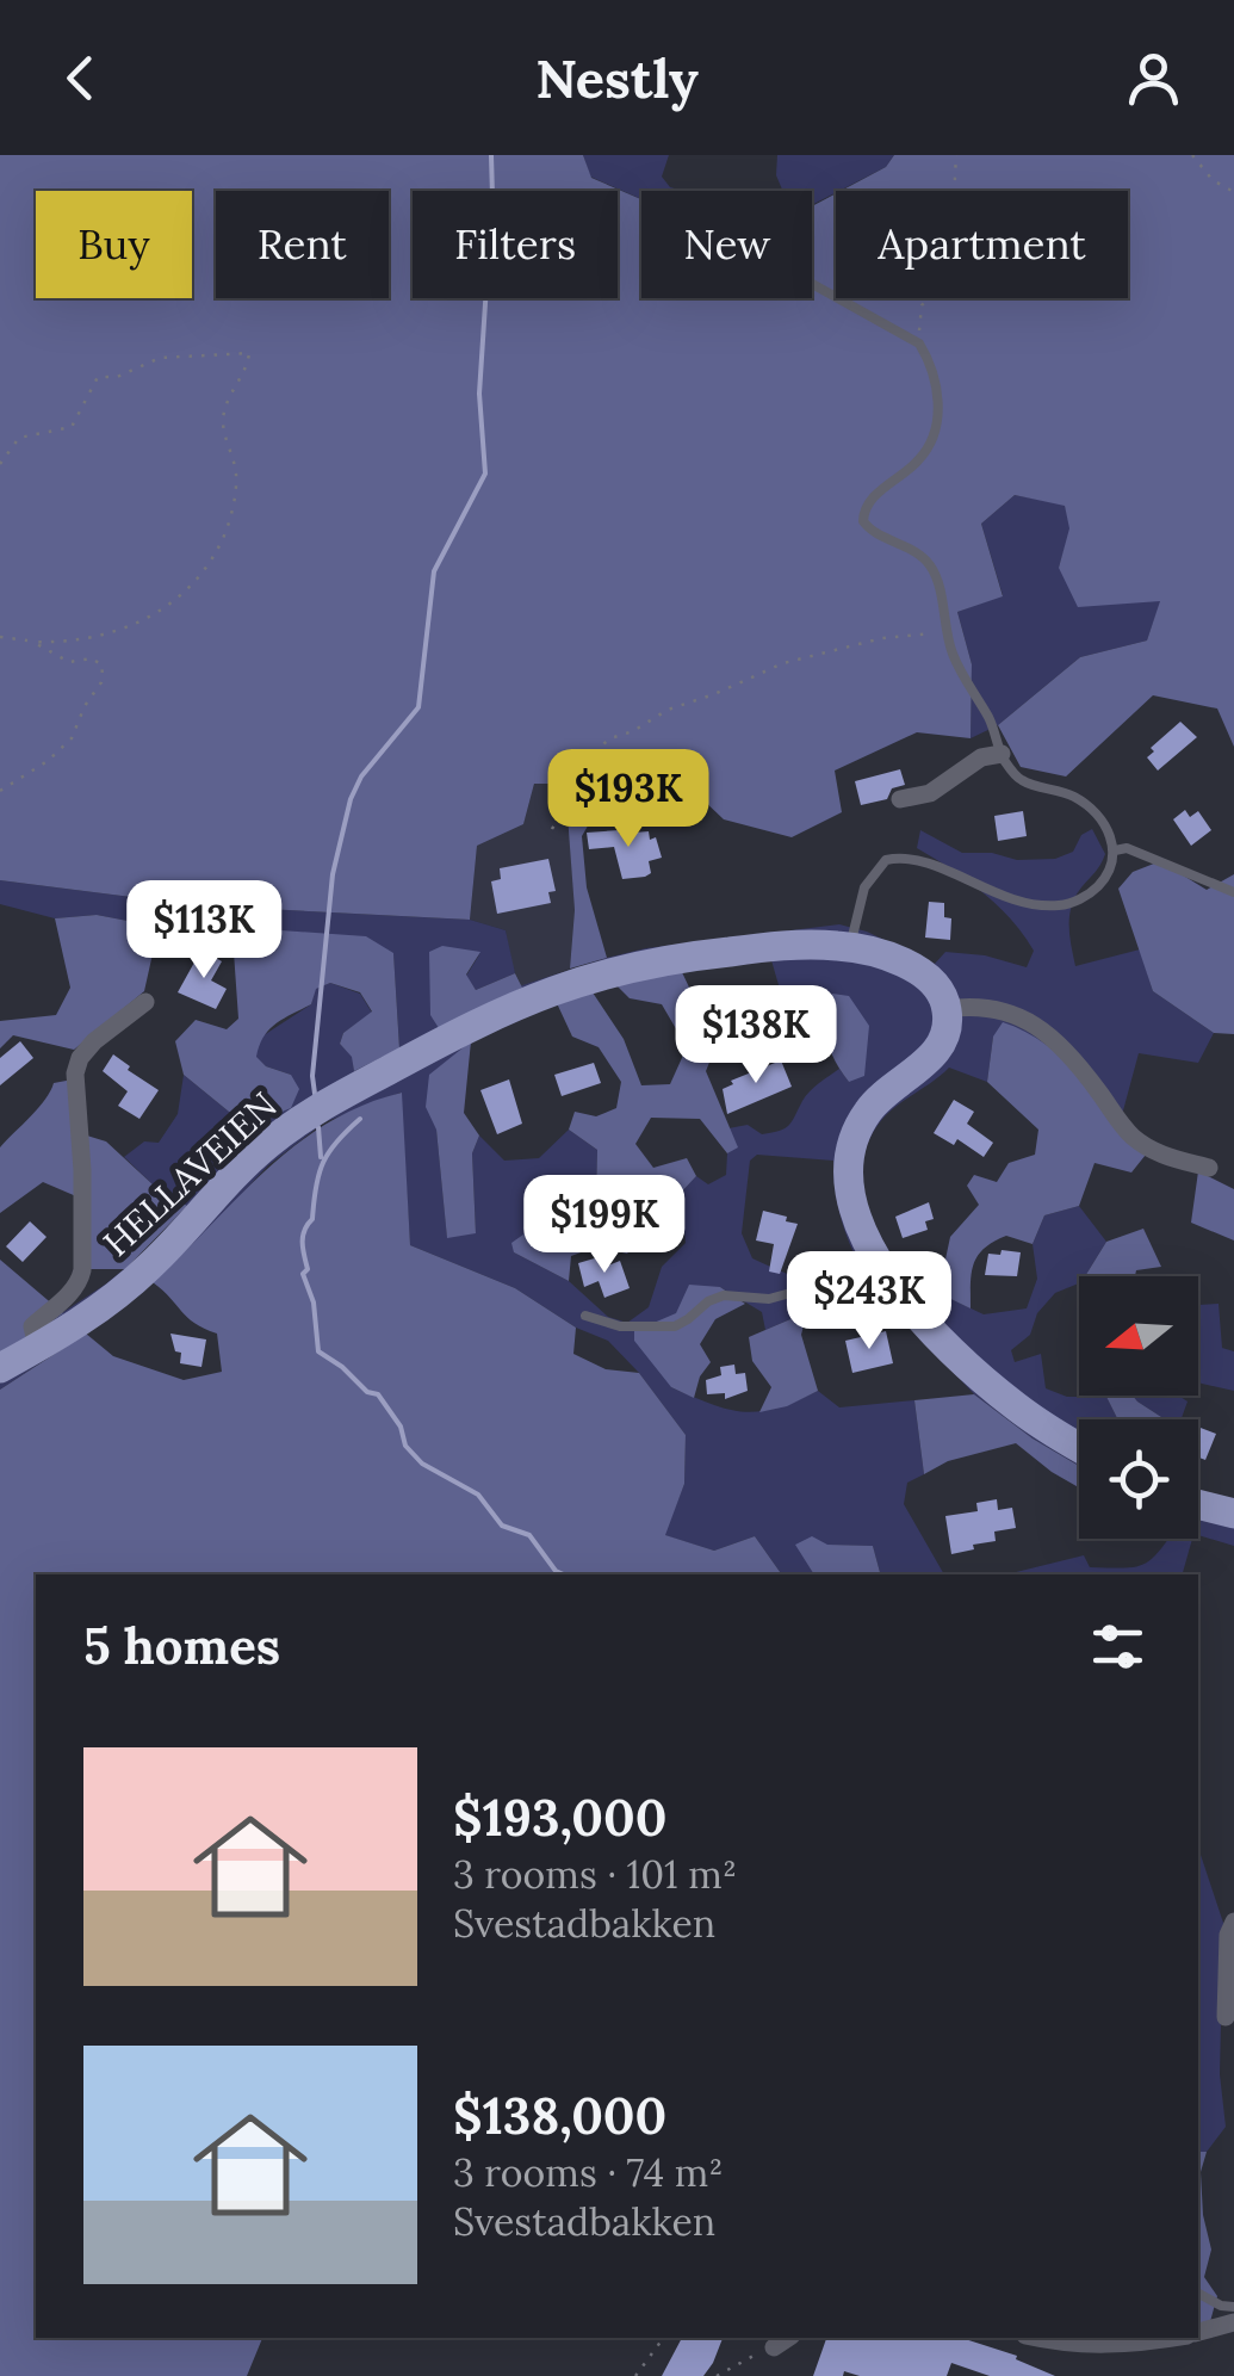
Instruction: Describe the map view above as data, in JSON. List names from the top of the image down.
{
  "streets": {
    "main road": ["HELLAVEIEN"]
  },
  "north": "left",
  "page": {
    "header": "Nestly",
    "chip": [
      "Buy",
      "Rent",
      "Filters",
      "New",
      "Apartment"
    ],
    "price": [
      "$193K",
      "$113K",
      "$138K",
      "$199K",
      "$243K"
    ],
    "heading": "5 homes",
    "list": [
      {
        "name": "$193,000",
        "note": "3 rooms · 101 m² · Svestadbakken"
      },
      {
        "name": "$138,000",
        "note": "3 rooms · 74 m² · Svestadbakken"
      }
    ]
  }
}
